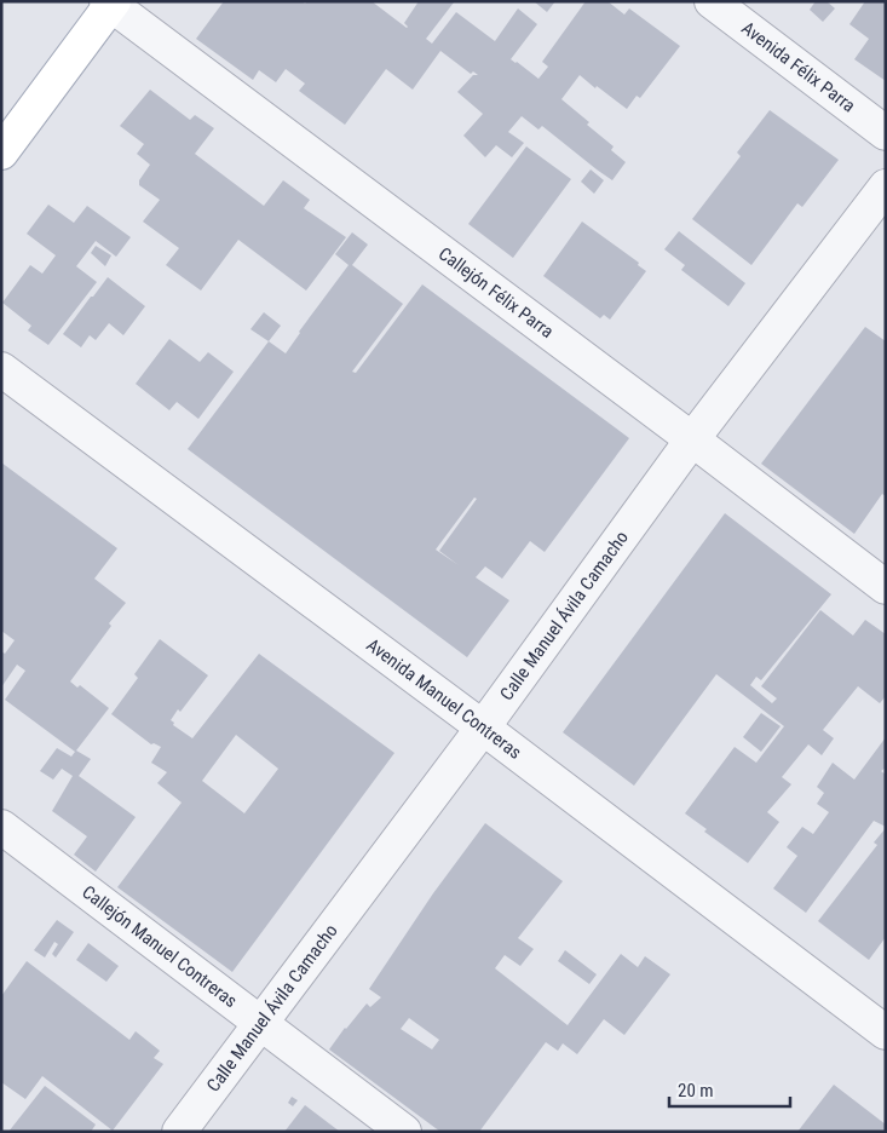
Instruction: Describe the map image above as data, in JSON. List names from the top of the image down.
{
  "streets": {
    "street": [
      "Avenida Félix Parra",
      "Callejón Félix Parra",
      "Calle Manuel Ávila Camacho",
      "Avenida Manuel Contreras",
      "Callejón Manuel Contreras"
    ]
  },
  "crossings": [
    ["Callejón Félix Parra", "Calle Manuel Ávila Camacho"],
    ["Calle Manuel Ávila Camacho", "Avenida Manuel Contreras"],
    ["Calle Manuel Ávila Camacho", "Callejón Manuel Contreras"]
  ],
  "scale_bar": "20 m"
}
